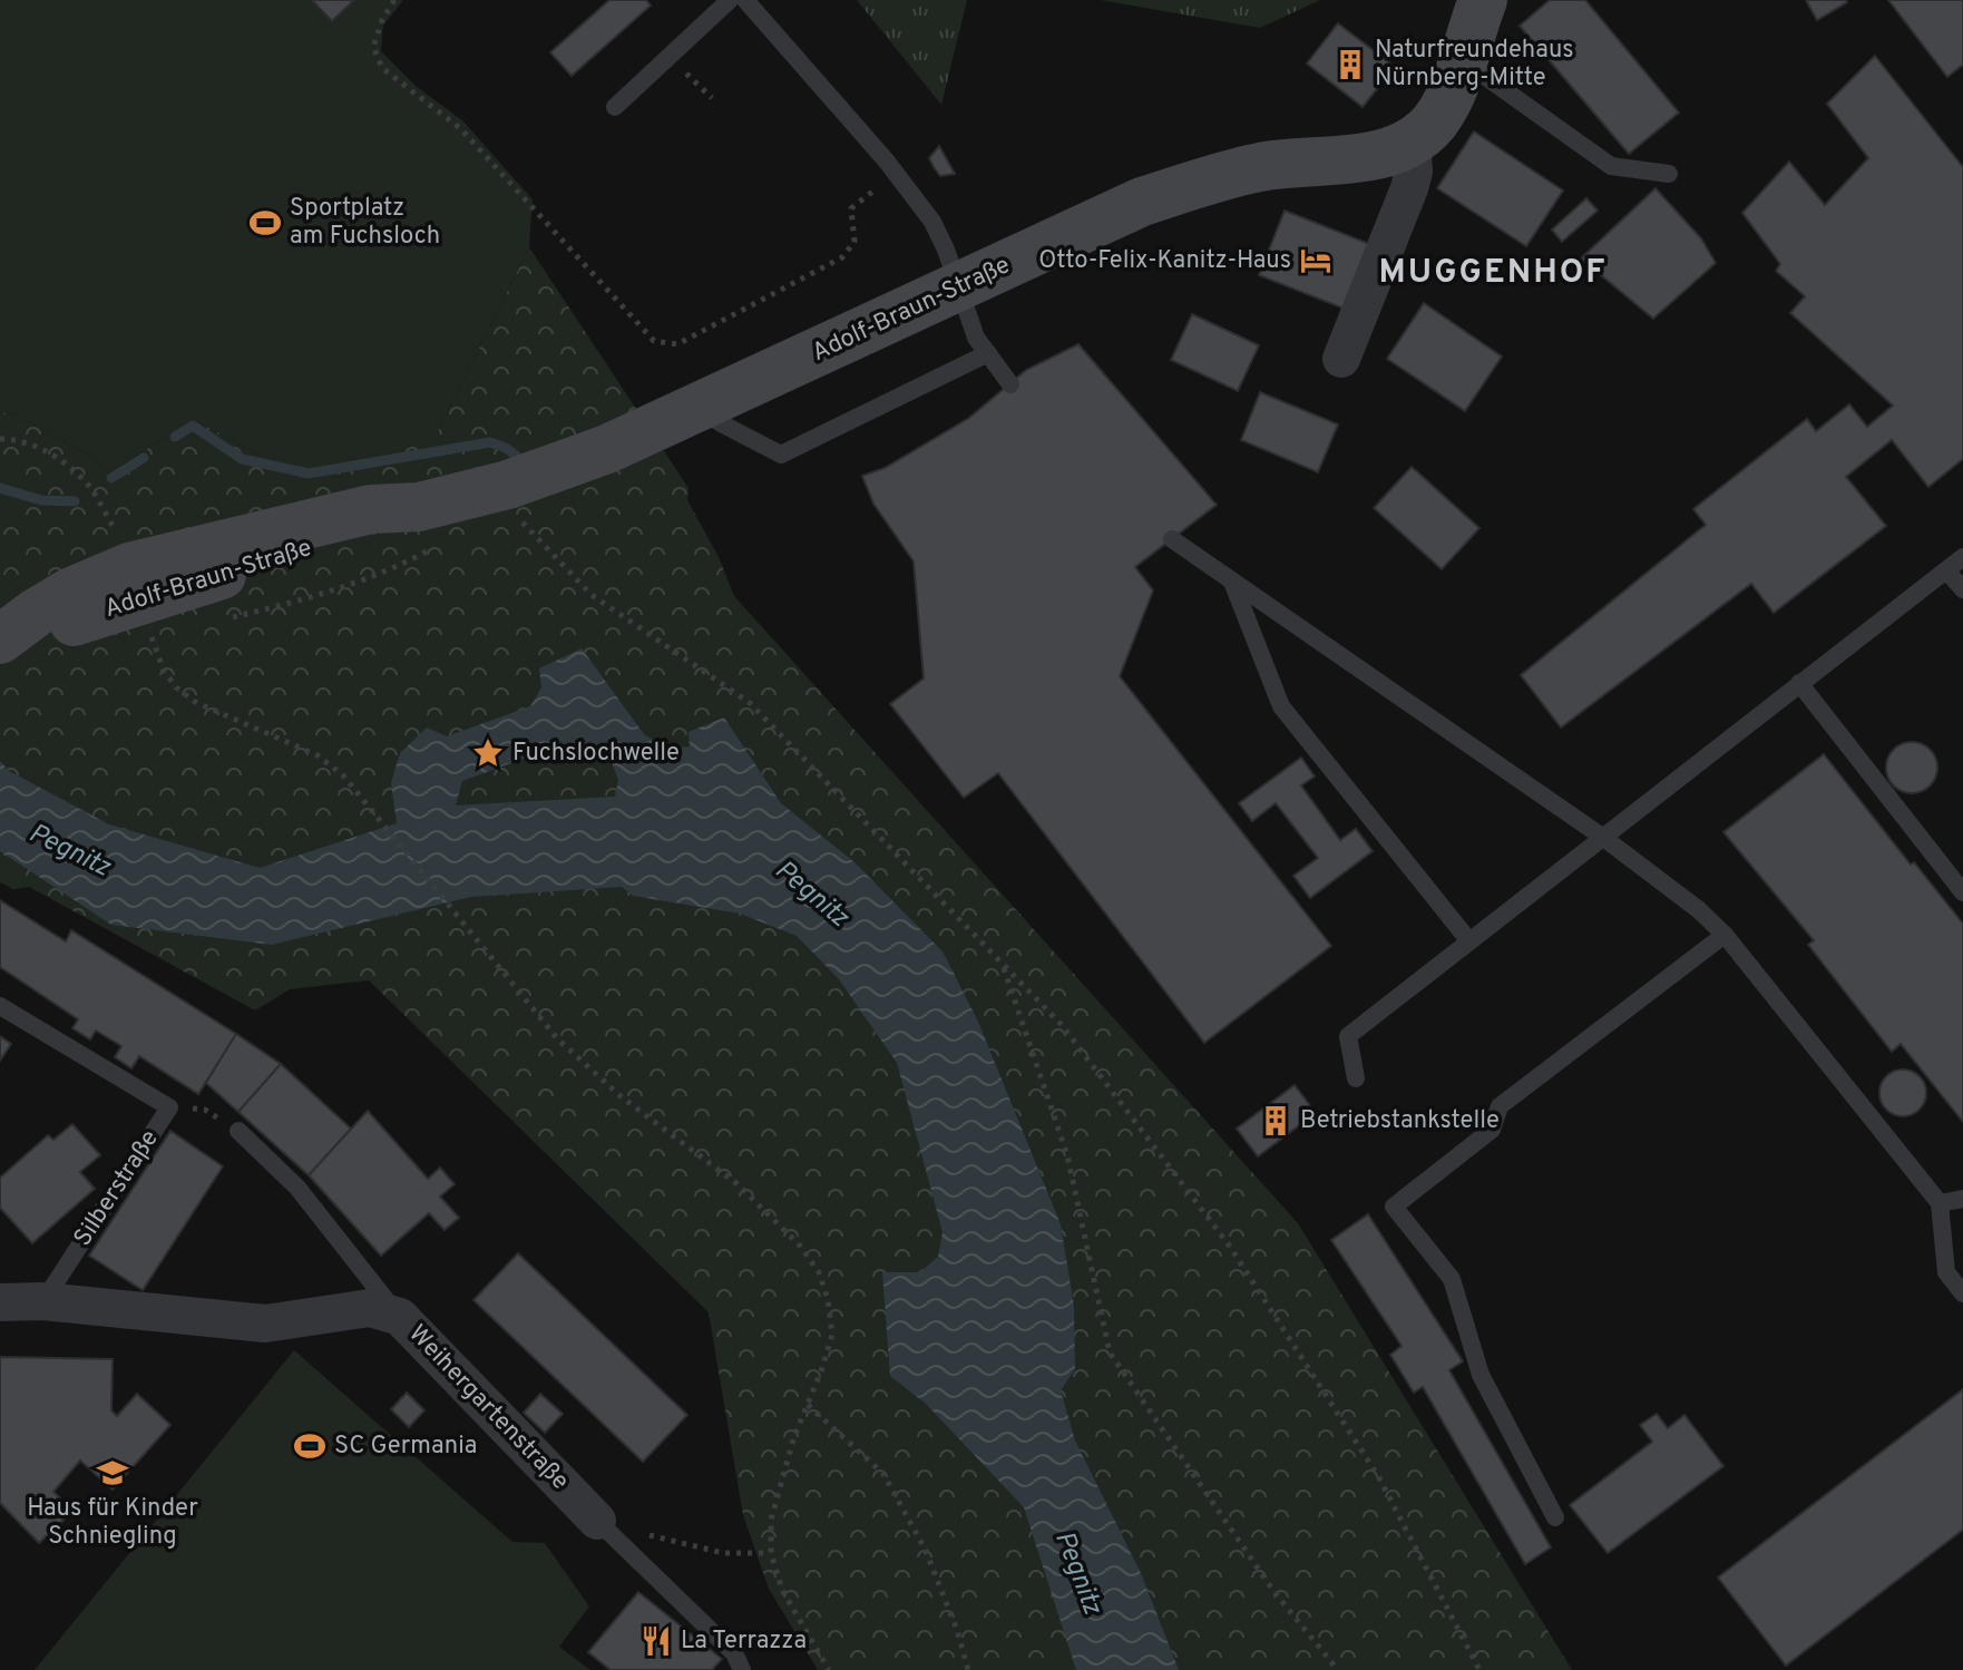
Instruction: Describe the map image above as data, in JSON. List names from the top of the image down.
{
  "streets": {
    "main road": ["Adolf-Braun-Straße"],
    "street": ["Weihergartenstraße"],
    "lane": ["Silberstraße"]
  },
  "crossings": [
    ["Silberstraße", "Weihergartenstraße"]
  ],
  "districts": ["MUGGENHOF"],
  "water": ["Pegnitz"],
  "places": {
    "building": ["Naturfreundehaus Nürnberg-Mitte", "Betriebstankstelle"],
    "sports": ["Sportplatz am Fuchsloch", "SC Germania"],
    "hotel": ["Otto-Felix-Kanitz-Haus"],
    "place": ["Fuchslochwelle"],
    "school or university": ["Haus für Kinder Schniegling"],
    "restaurant": ["La Terrazza"]
  }
}
